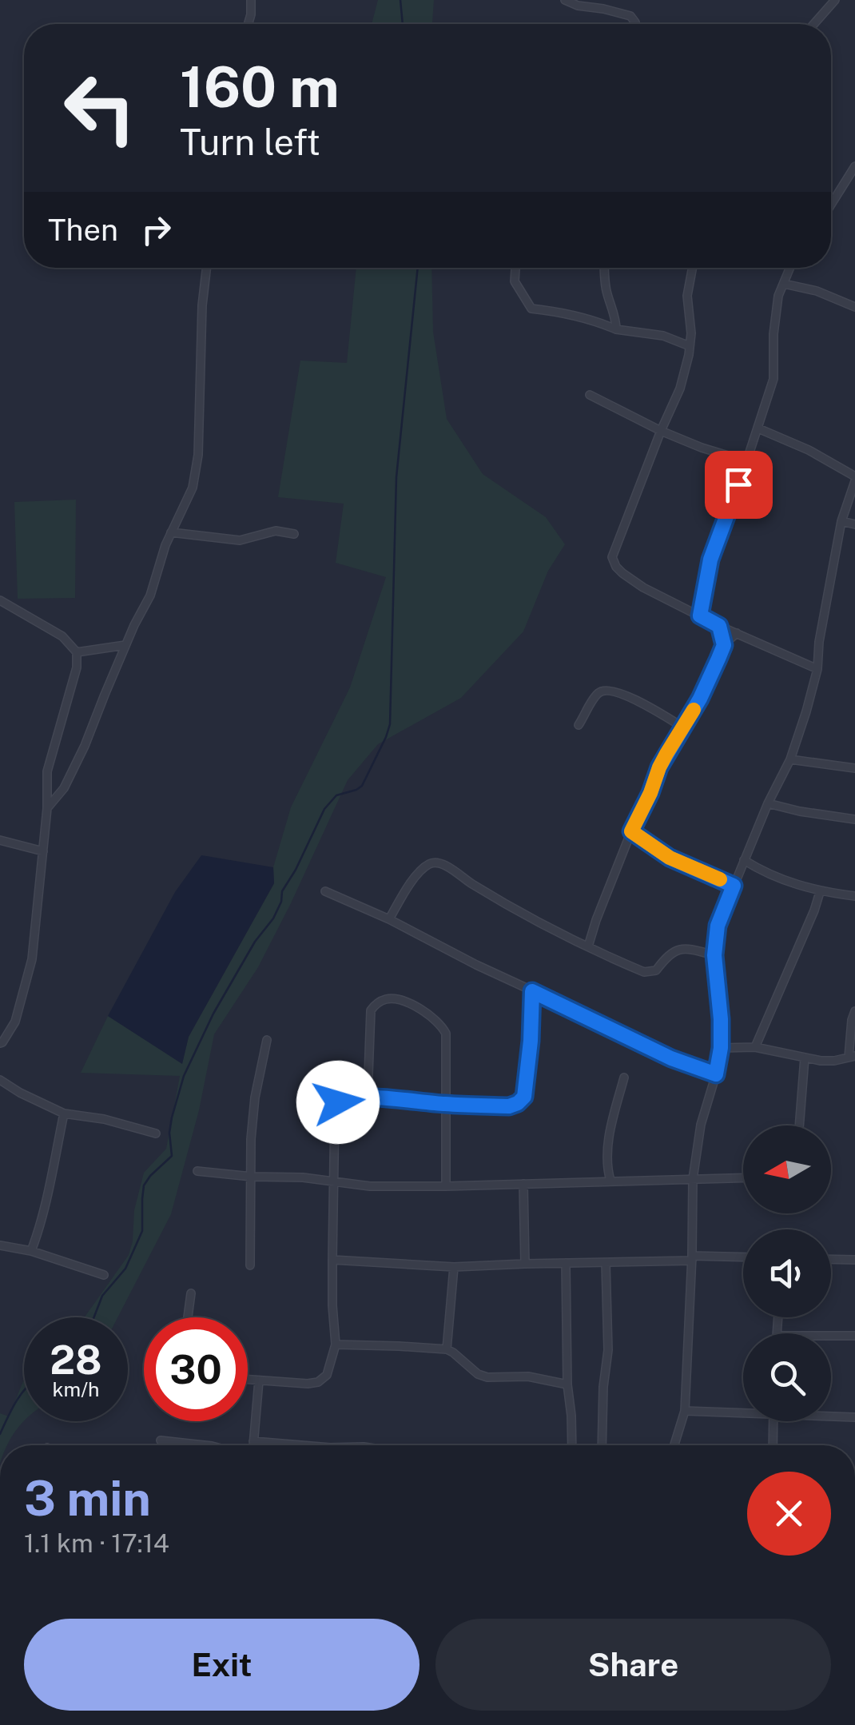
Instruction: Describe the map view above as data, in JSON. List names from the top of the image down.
{
  "north": "left",
  "page": {
    "turn": ["160 m", "Turn left"],
    "then": "Then",
    "speed": "28 km/h",
    "limit": "30",
    "heading": ["3 min", "1.1 km · 17:14"],
    "buttons": ["Exit", "Share"]
  }
}
